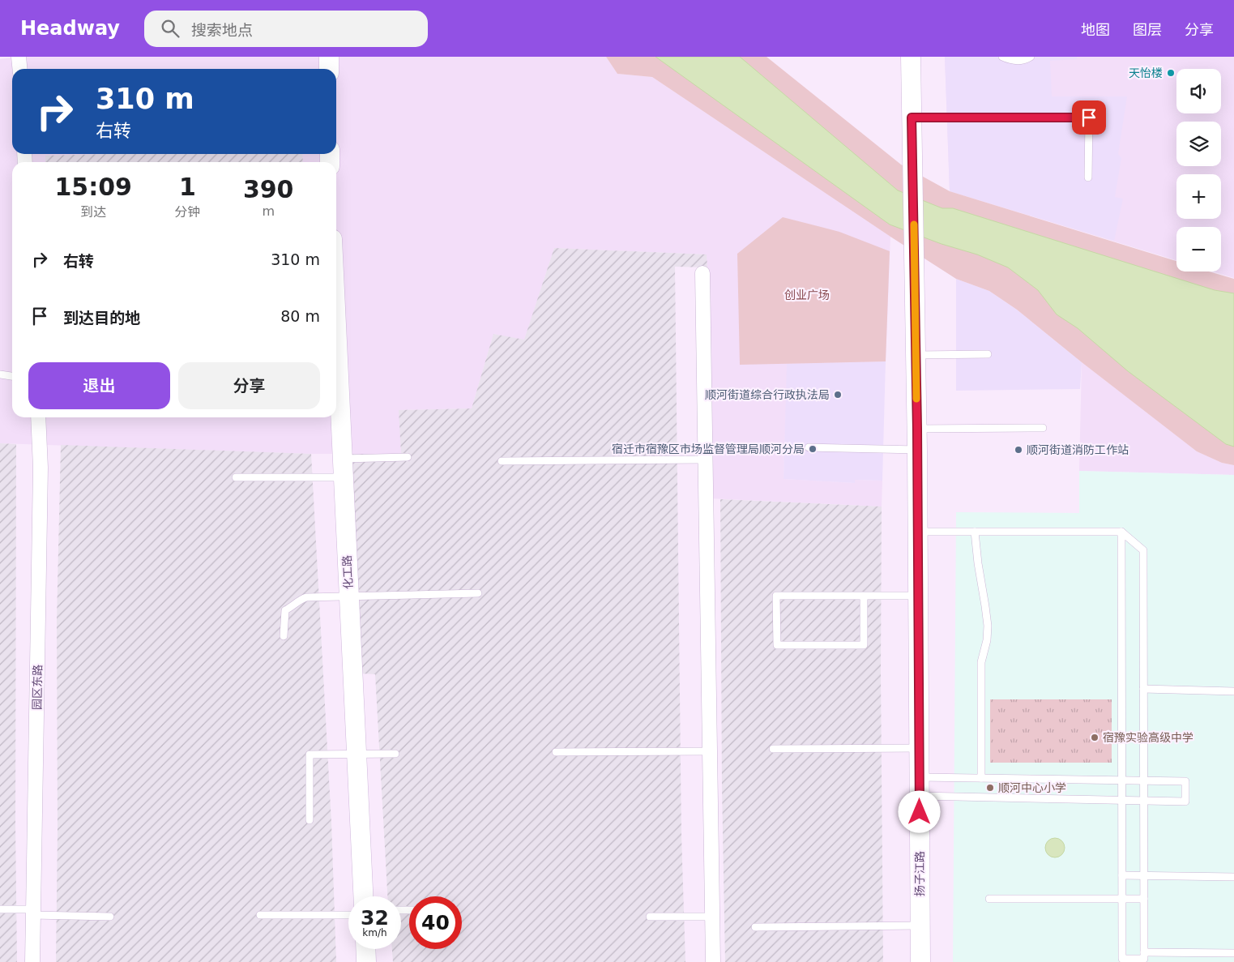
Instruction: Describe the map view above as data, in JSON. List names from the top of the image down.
{
  "streets": {
    "street": ["化工路", "园区东路", "扬子江路"]
  },
  "parks": ["创业广场"],
  "places": [
    "天怡楼",
    "顺河街道综合行政执法局",
    "宿迁市宿豫区市场监督管理局顺河分局",
    "顺河街道消防工作站",
    "宿豫实验高级中学",
    "顺河中心小学"
  ],
  "page": {
    "header": "Headway",
    "search": "搜索地点",
    "nav": ["地图", "图层", "分享"],
    "map_buttons": ["+", "−"],
    "turn": ["310 m", "右转"],
    "eta": [
      "15:09",
      "到达",
      "1",
      "分钟",
      "390",
      "m"
    ],
    "list": [
      {
        "name": "右转",
        "value": "310 m"
      },
      {
        "name": "到达目的地",
        "value": "80 m"
      }
    ],
    "buttons": ["退出", "分享"],
    "speed": "32 km/h",
    "limit": "40"
  }
}
